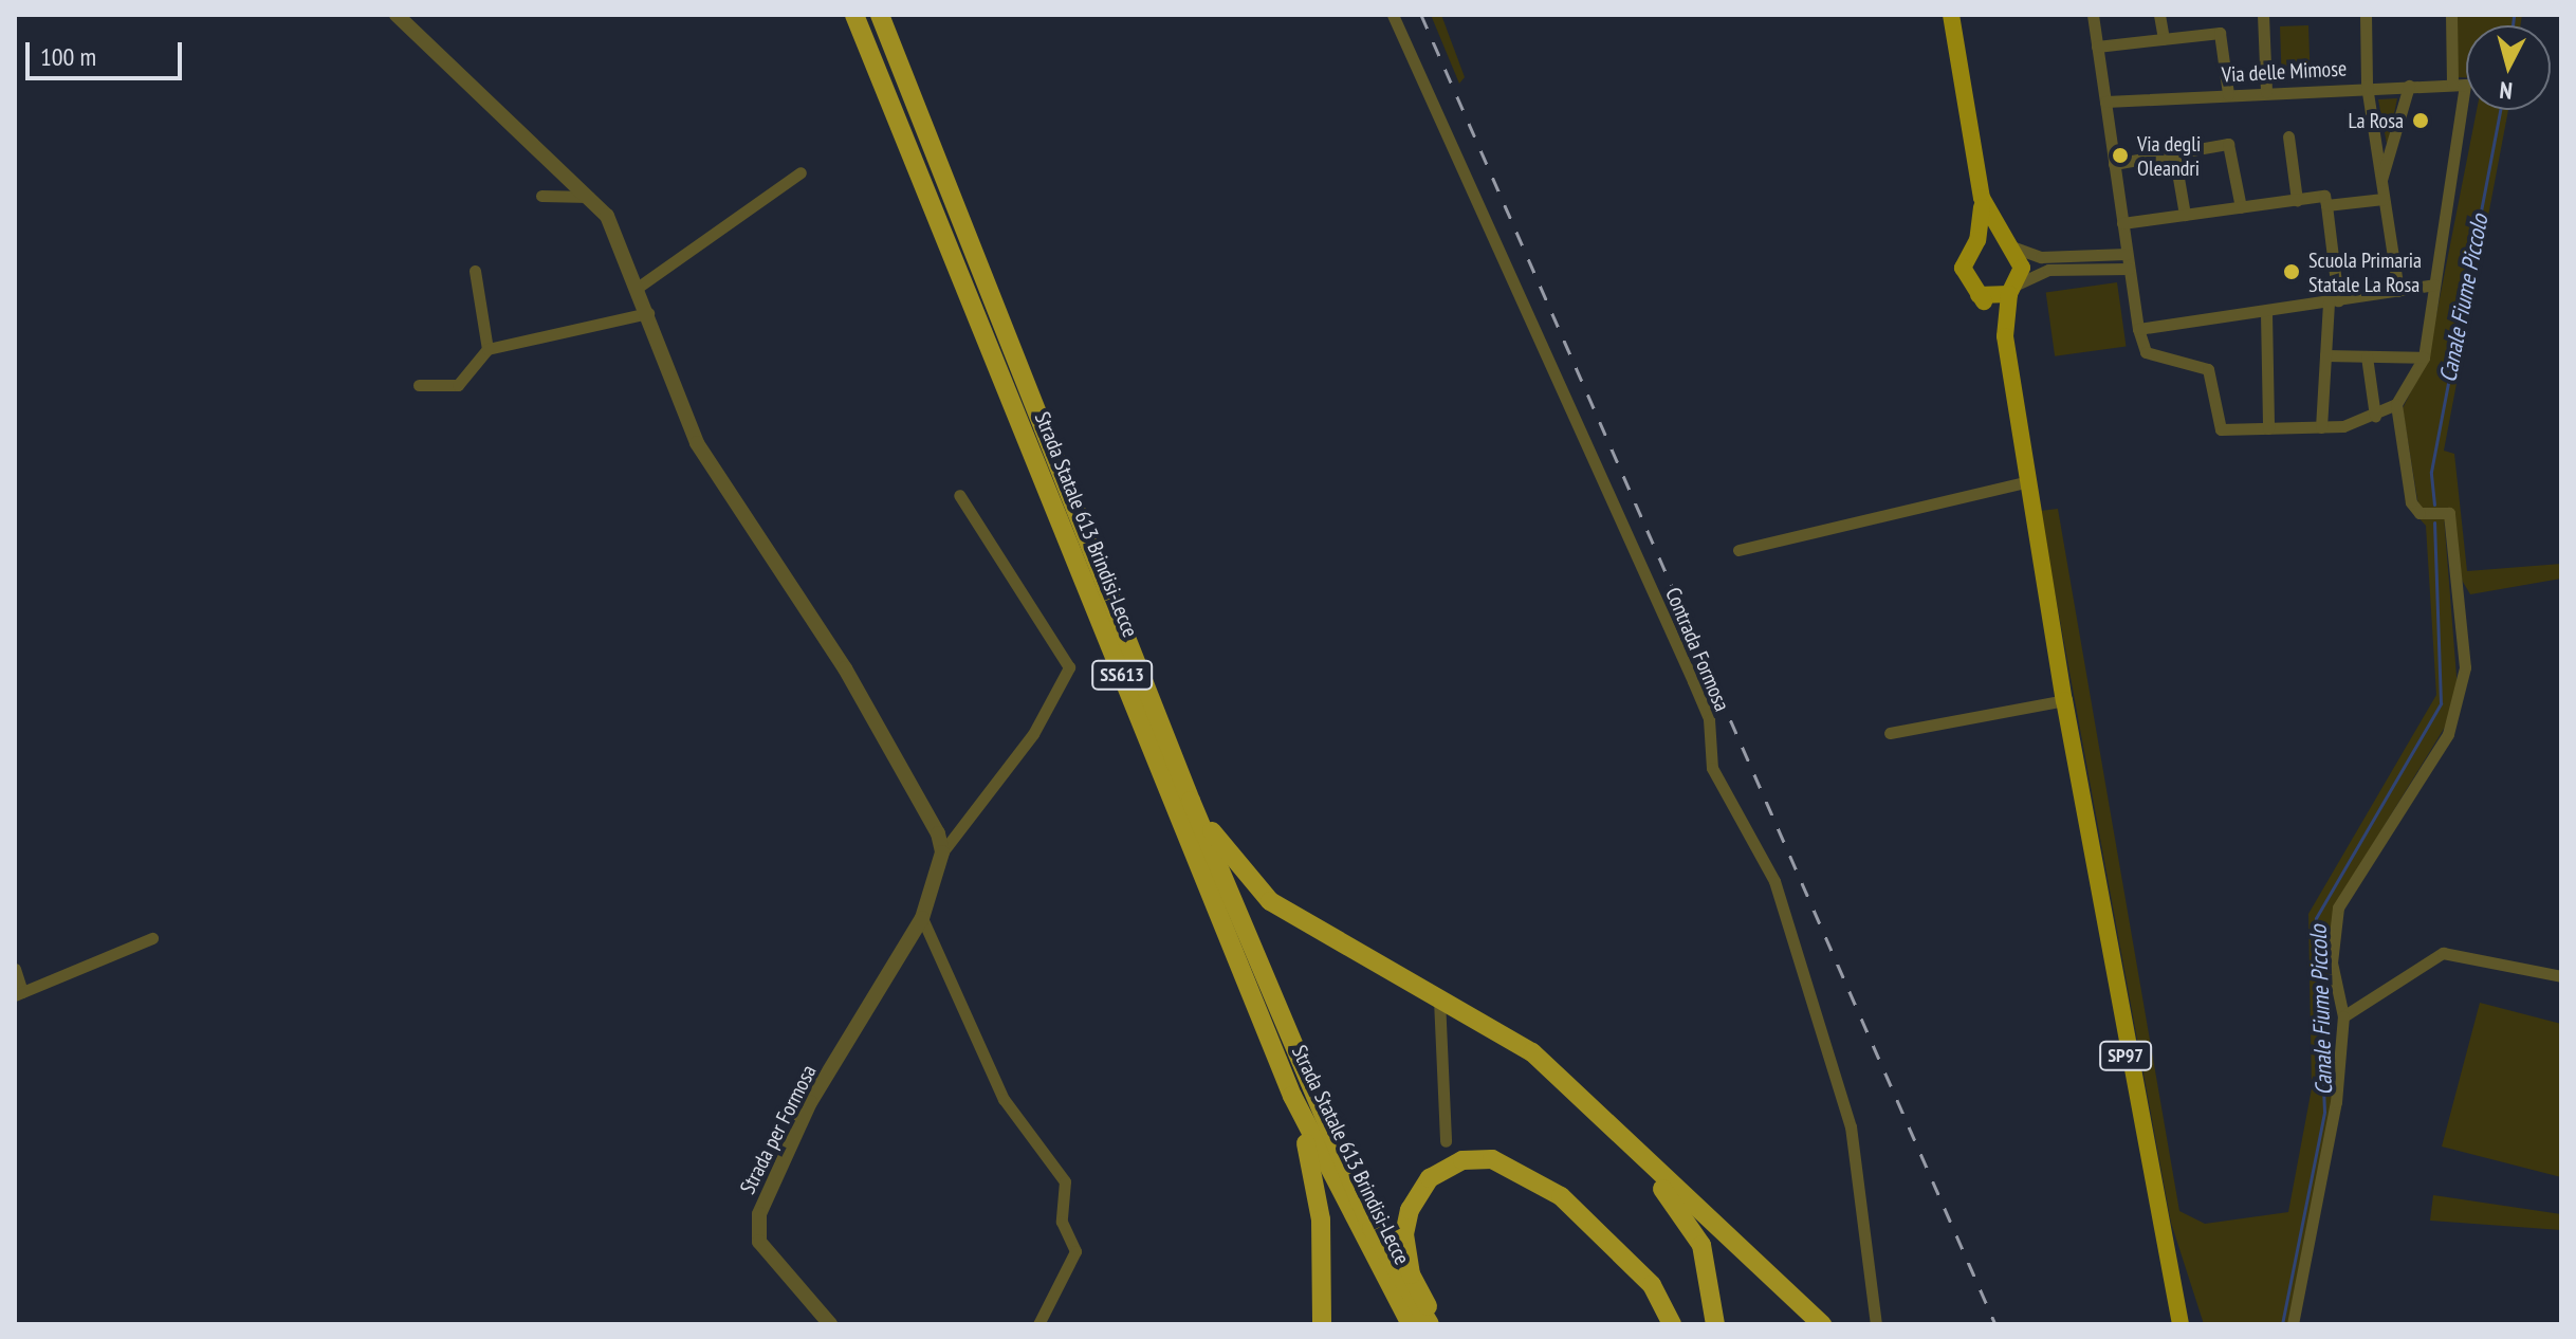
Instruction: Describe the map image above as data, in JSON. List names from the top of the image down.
{
  "streets": {
    "highway": ["Strada Statale 613 Brindisi-Lecce", "SS613"],
    "main road": ["SP97"],
    "street": ["Via delle Mimose", "Contrada Formosa", "Strada per Formosa"]
  },
  "water": ["Canale Fiume Piccolo"],
  "places": ["La Rosa", "Via degli Oleandri", "Scuola Primaria Statale La Rosa"],
  "scale_bar": "100 m",
  "north": "bottom"
}
